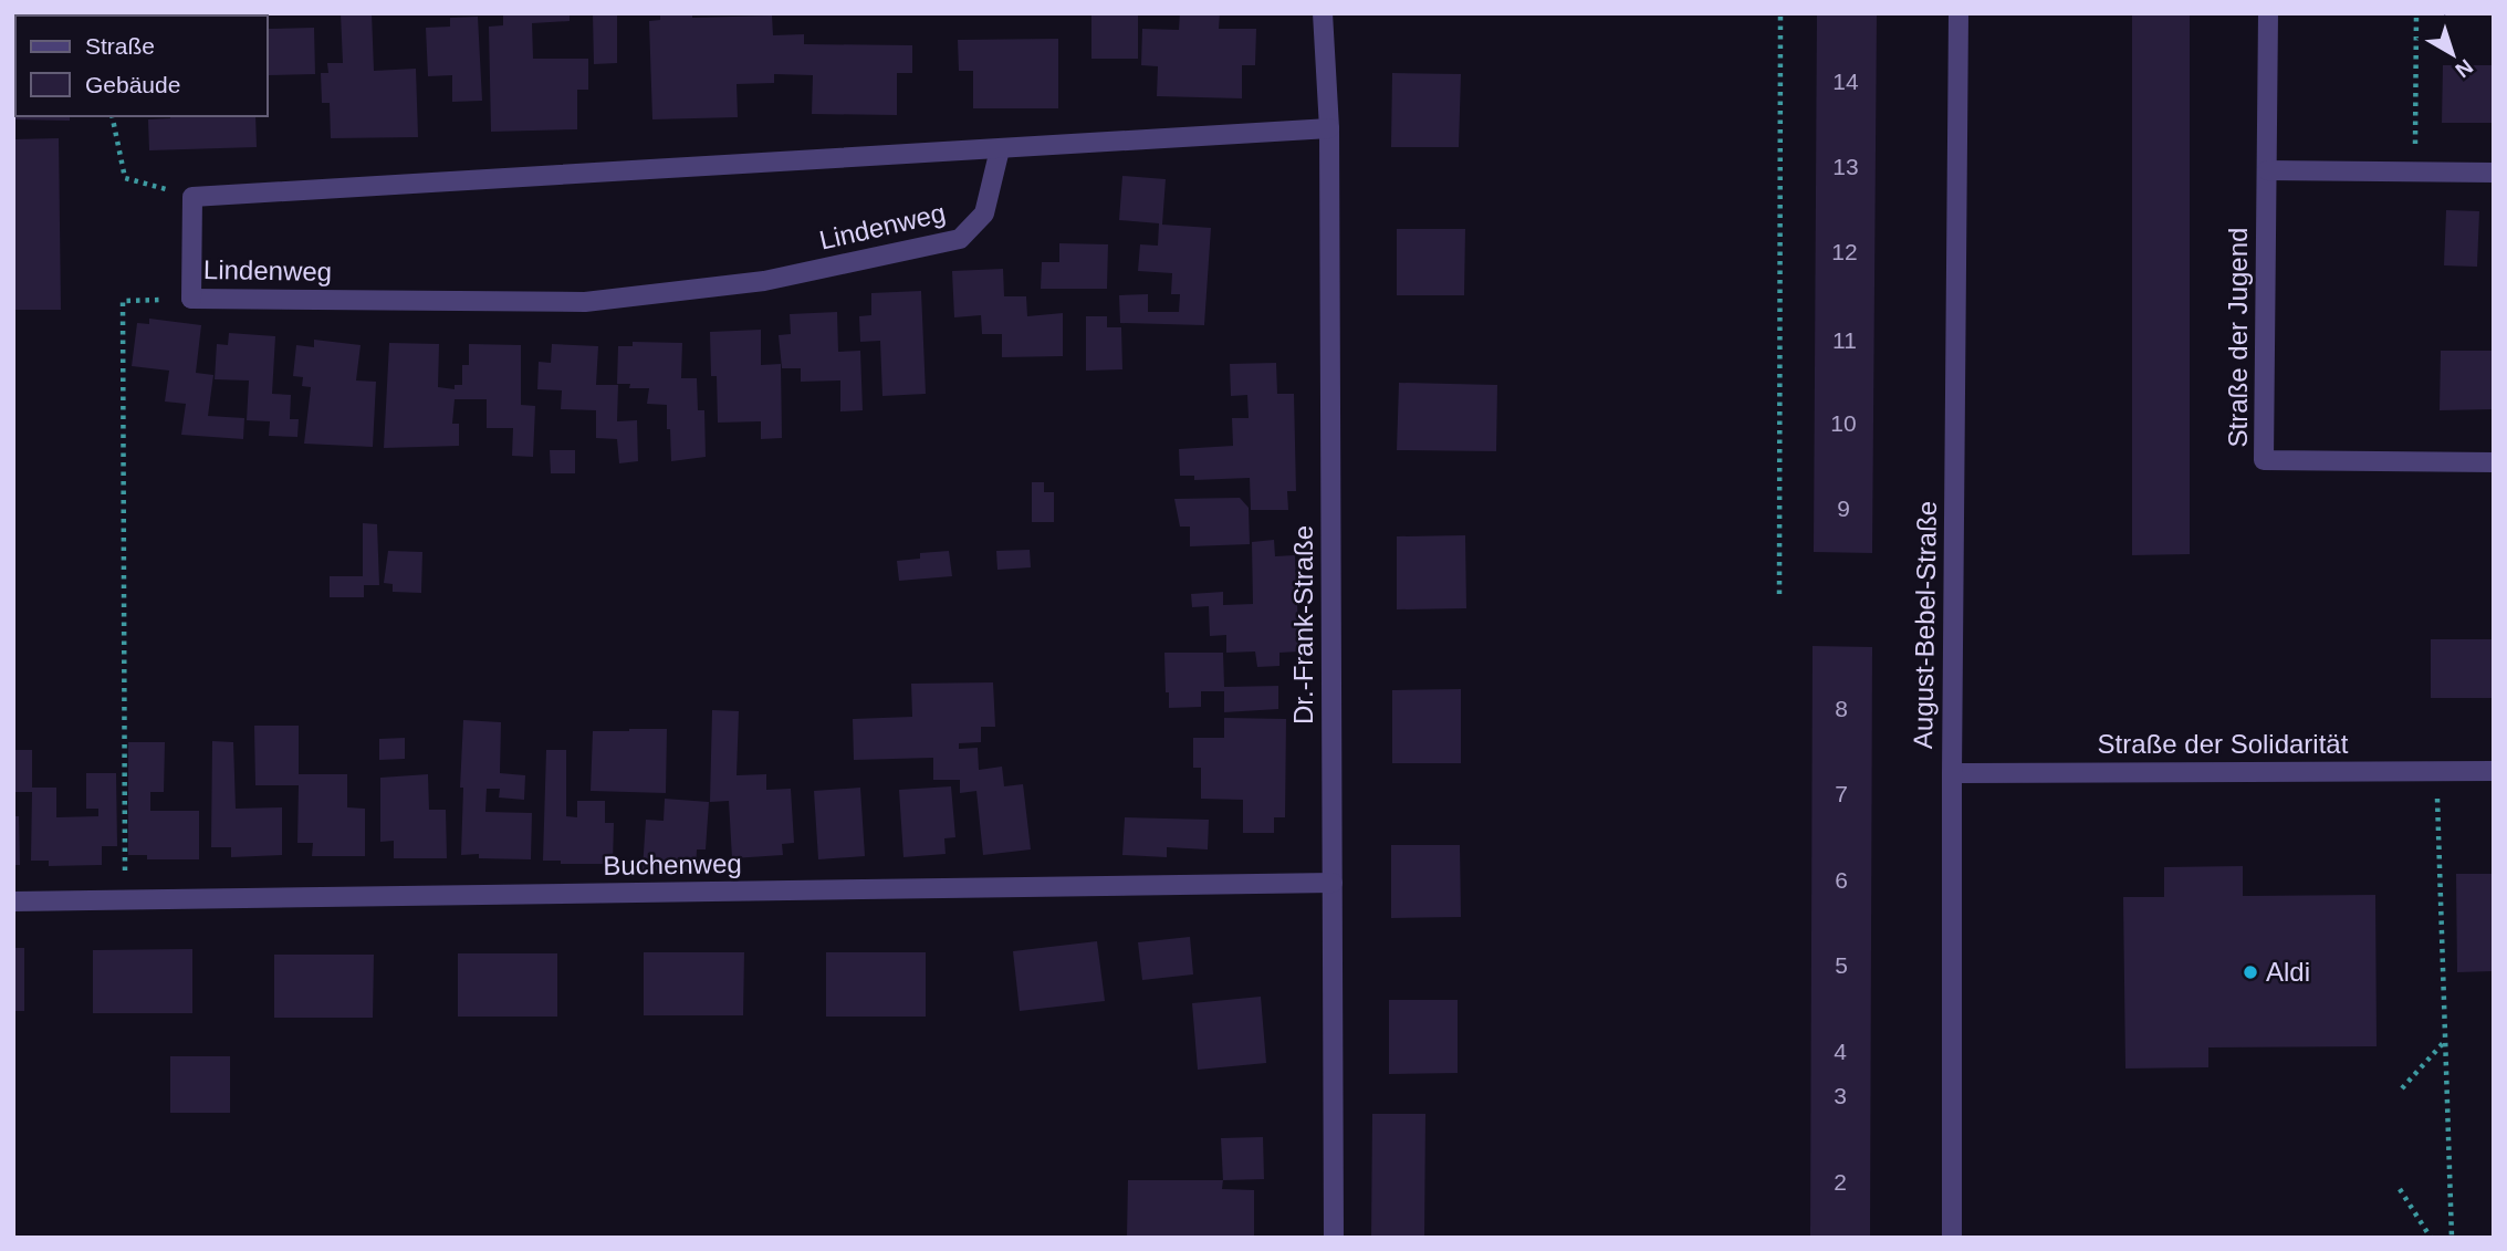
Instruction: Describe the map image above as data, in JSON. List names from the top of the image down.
{
  "streets": {
    "street": [
      "Lindenweg",
      "Straße der Jugend",
      "Dr.-Frank-Straße",
      "August-Bebel-Straße",
      "Straße der Solidarität",
      "Buchenweg"
    ]
  },
  "crossings": [
    ["Dr.-Frank-Straße", "Buchenweg"],
    ["August-Bebel-Straße", "Straße der Solidarität"]
  ],
  "places": ["Aldi"],
  "house_numbers": [
    "14",
    "13",
    "12",
    "11",
    "10",
    "9",
    "8",
    "7",
    "6",
    "5",
    "4",
    "3",
    "2"
  ],
  "legend": ["Straße", "Gebäude"],
  "north": "bottom right"
}
